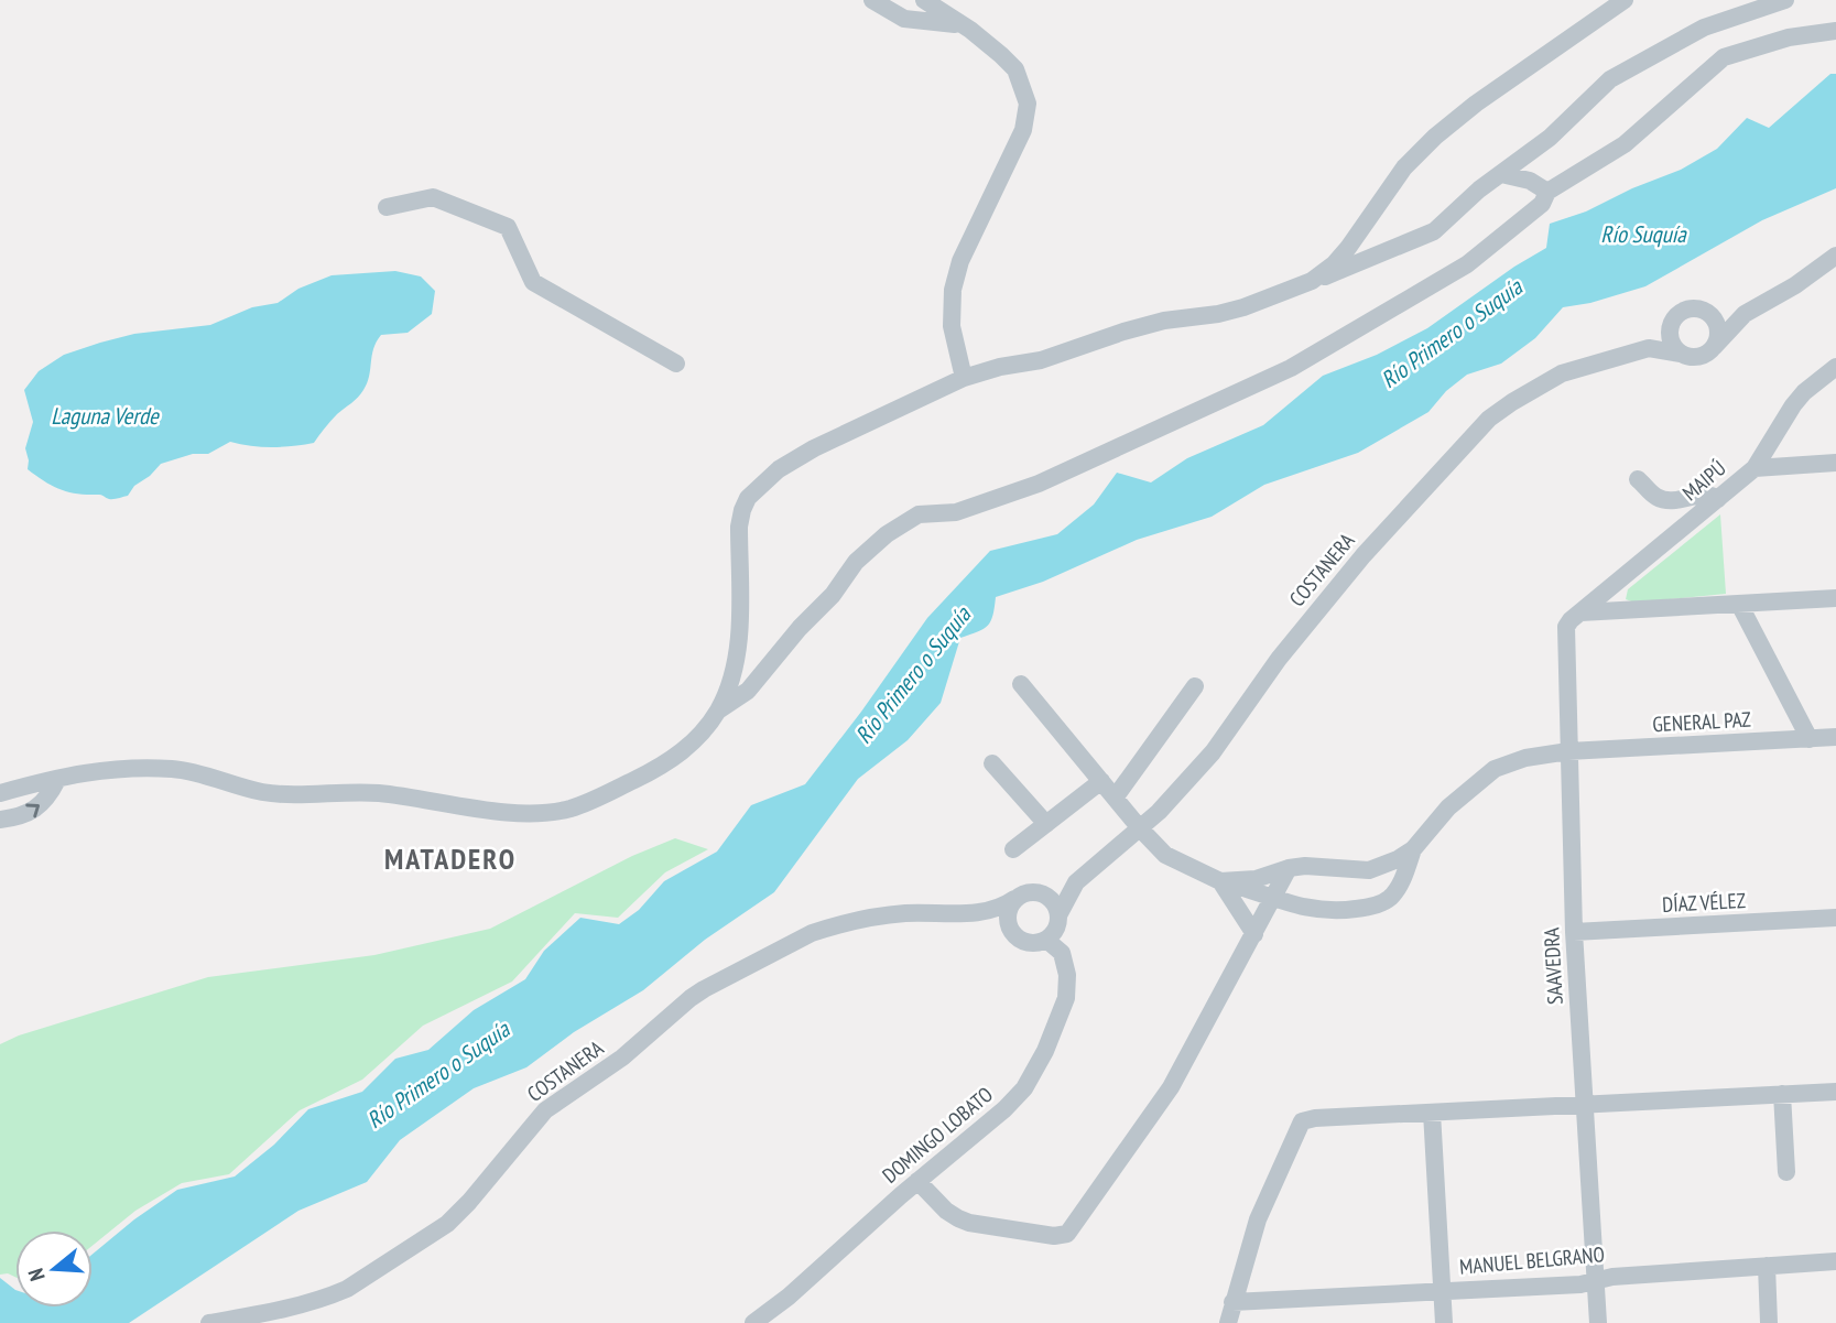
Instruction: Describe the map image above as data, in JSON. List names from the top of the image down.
{
  "streets": {
    "street": [
      "MAIPÚ",
      "COSTANERA",
      "GENERAL PAZ",
      "DÍAZ VÉLEZ",
      "SAAVEDRA",
      "DOMINGO LOBATO",
      "MANUEL BELGRANO"
    ]
  },
  "crossings": [
    ["MAIPÚ", "SAAVEDRA"],
    ["COSTANERA", "DOMINGO LOBATO"],
    ["GENERAL PAZ", "SAAVEDRA"],
    ["DÍAZ VÉLEZ", "SAAVEDRA"],
    ["SAAVEDRA", "MANUEL BELGRANO"]
  ],
  "districts": ["MATADERO"],
  "water": ["Río Suquía", "Río Primero o Suquía", "Laguna Verde"],
  "north": "left"
}
